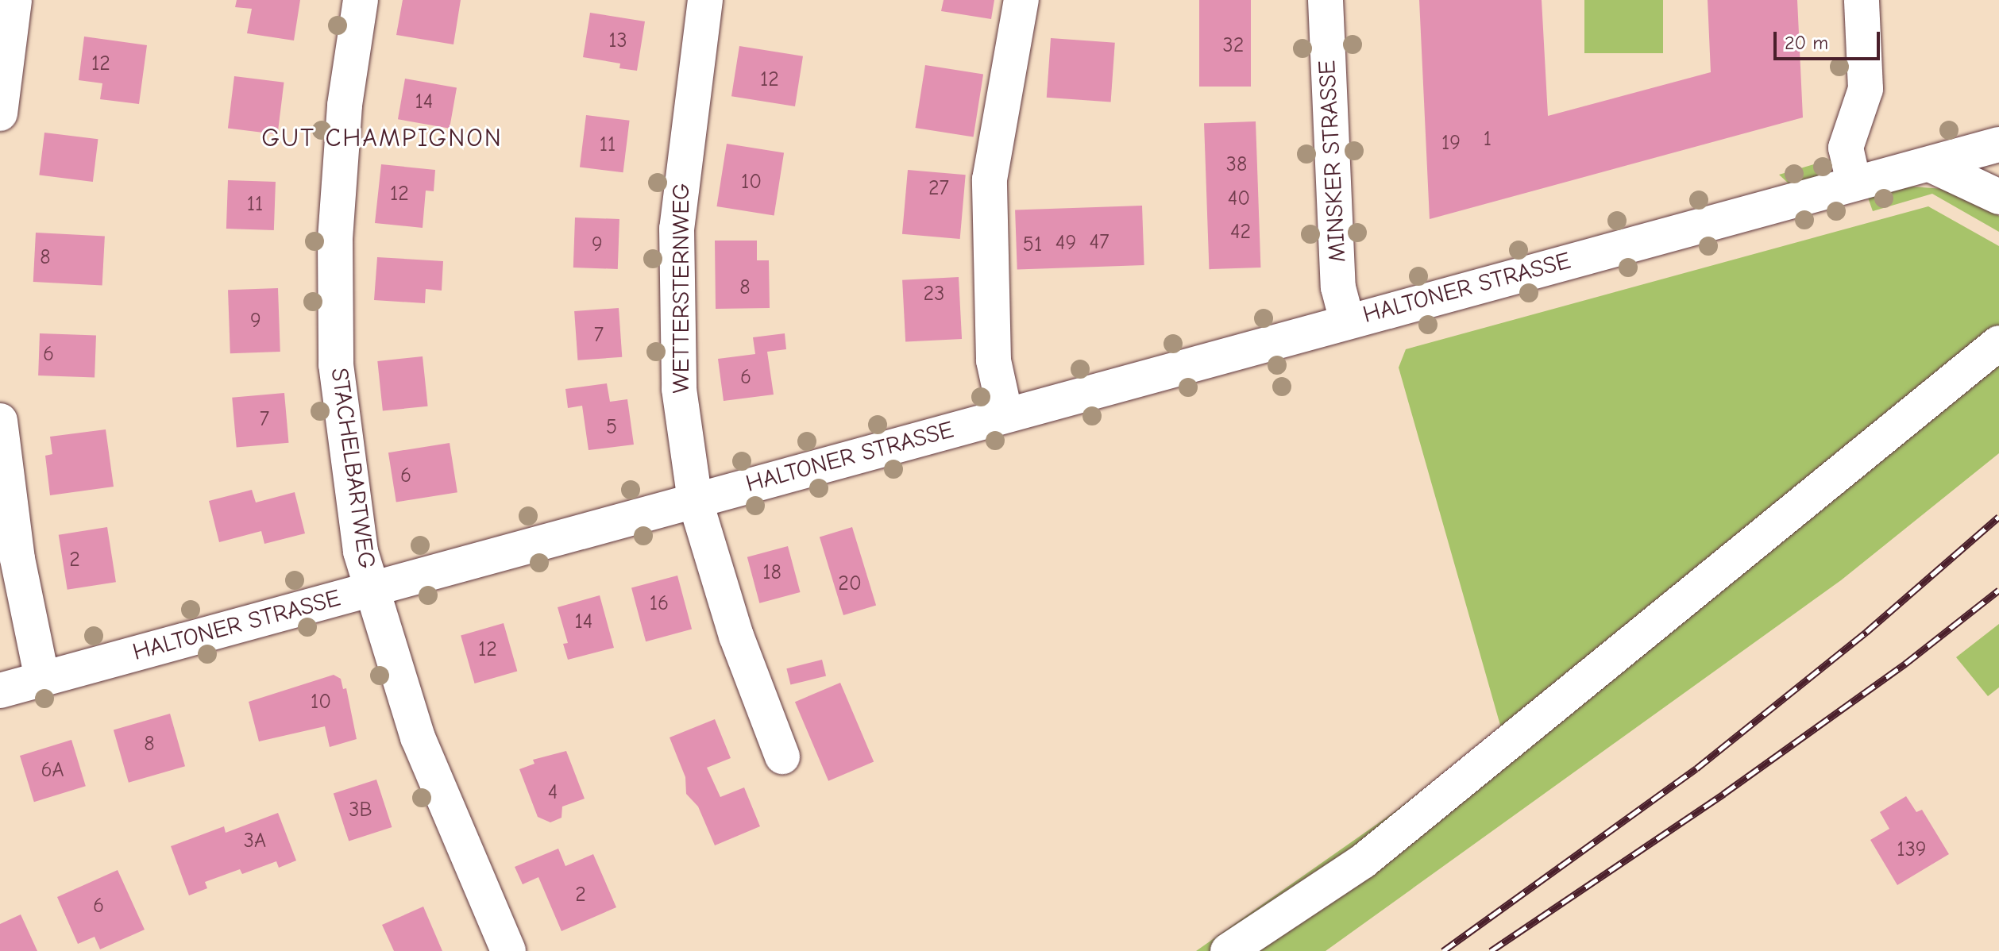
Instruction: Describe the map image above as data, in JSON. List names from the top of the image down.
{
  "streets": {
    "street": [
      "MINSKER STRASSE",
      "WETTERSTERNWEG",
      "HALTONER STRASSE",
      "STACHELBARTWEG"
    ]
  },
  "crossings": [
    ["MINSKER STRASSE", "HALTONER STRASSE"],
    ["WETTERSTERNWEG", "HALTONER STRASSE"],
    ["HALTONER STRASSE", "STACHELBARTWEG"]
  ],
  "districts": ["GUT CHAMPIGNON"],
  "house_numbers": [
    "13",
    "32",
    "12",
    "12",
    "14",
    "1",
    "19",
    "11",
    "38",
    "10",
    "27",
    "12",
    "40",
    "11",
    "42",
    "47",
    "49",
    "9",
    "51",
    "8",
    "8",
    "23",
    "9",
    "7",
    "6",
    "6",
    "7",
    "5",
    "6",
    "2",
    "18",
    "20",
    "16",
    "14",
    "12",
    "10",
    "8",
    "6A",
    "4",
    "3B",
    "3A",
    "139",
    "2",
    "6"
  ],
  "scale_bar": "20 m"
}
